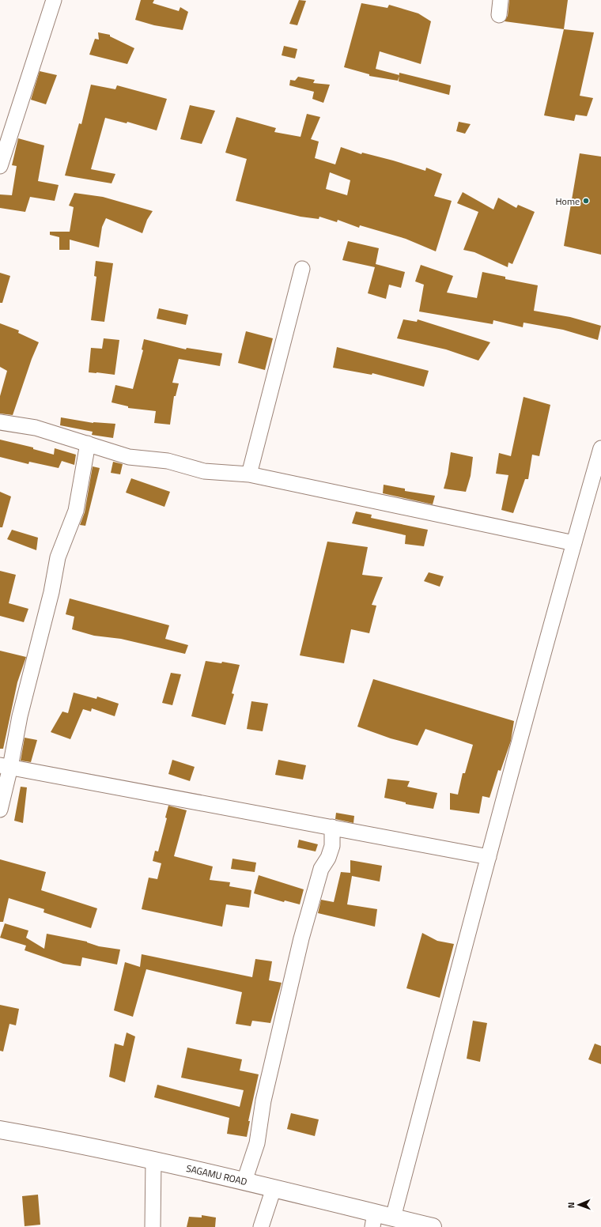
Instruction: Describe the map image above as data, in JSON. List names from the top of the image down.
{
  "streets": {
    "highway": ["SAGAMU ROAD"]
  },
  "places": ["Home"],
  "north": "left"
}
